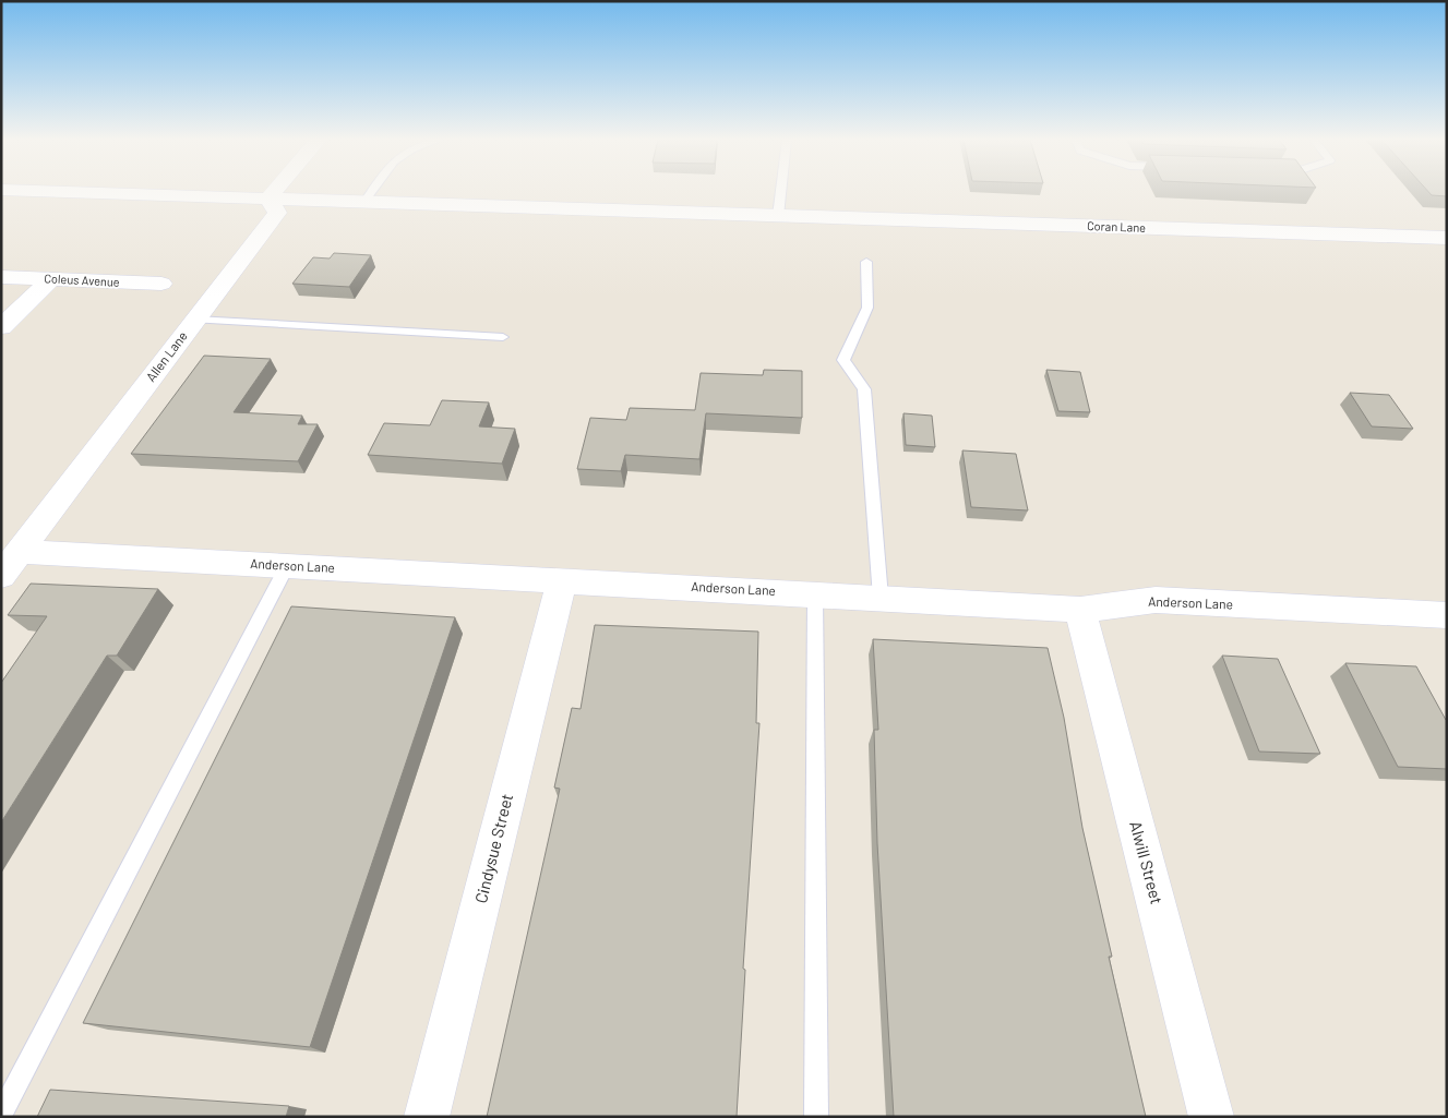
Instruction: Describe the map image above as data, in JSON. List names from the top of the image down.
{
  "streets": {
    "street": [
      "Coran Lane",
      "Coleus Avenue",
      "Allen Lane",
      "Anderson Lane",
      "Cindysue Street",
      "Alwill Street"
    ]
  },
  "crossings": [
    ["Coran Lane", "Allen Lane"],
    ["Allen Lane", "Anderson Lane"],
    ["Anderson Lane", "Cindysue Street"],
    ["Anderson Lane", "Alwill Street"]
  ]
}
